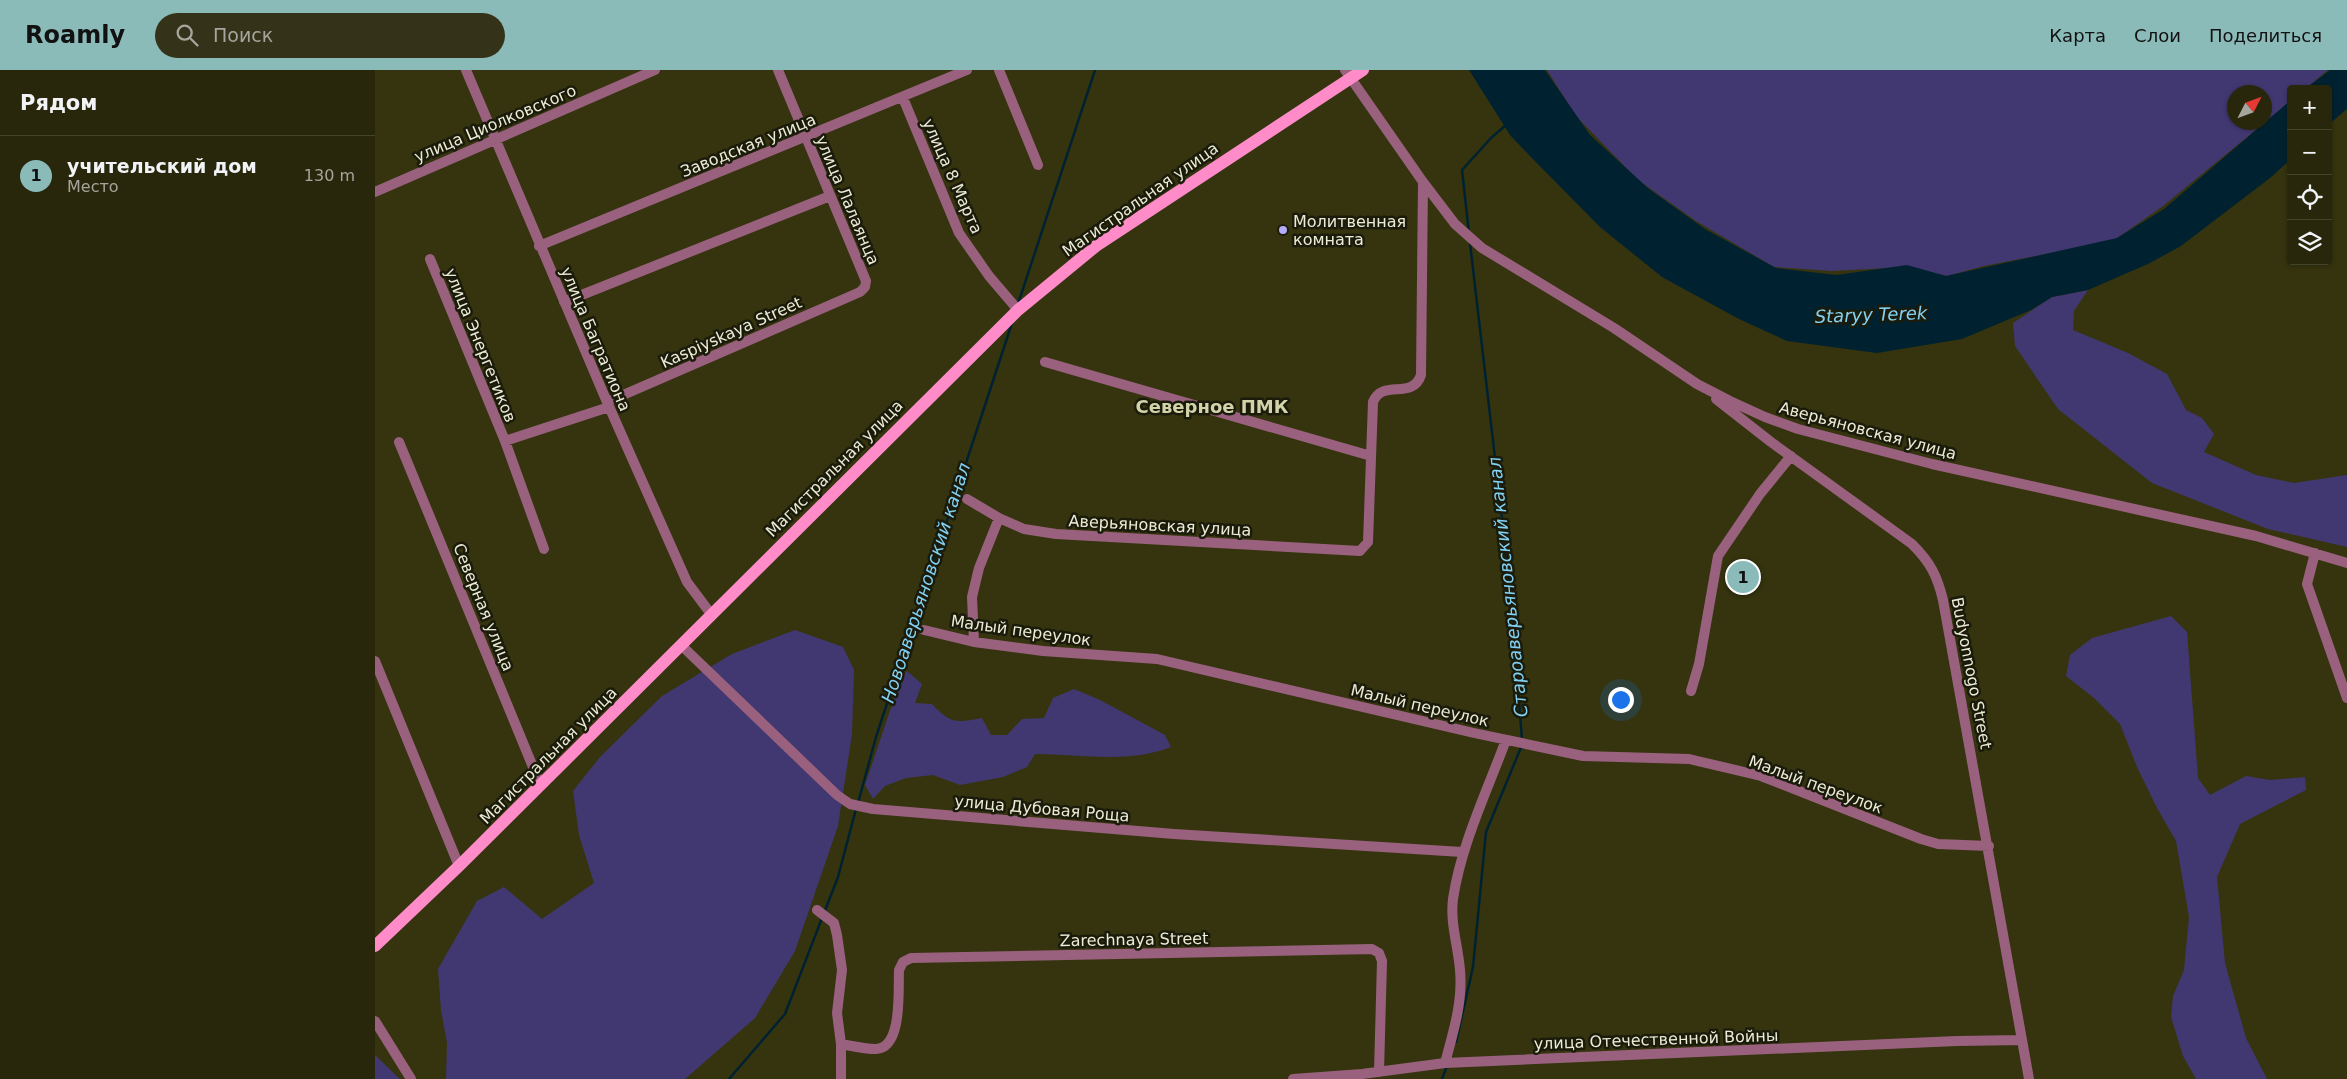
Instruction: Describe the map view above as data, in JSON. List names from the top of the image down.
{
  "streets": {
    "main road": ["Магистральная улица"],
    "street": [
      "улица Циолковского",
      "Заводская улица",
      "улица 8 Марта",
      "улица Лалаянца",
      "Kaspiyskaya Street",
      "улица Багратиона",
      "улица Энергетиков",
      "Аверьяновская улица",
      "Северная улица",
      "Малый переулок",
      "Budyonnogo Street",
      "улица Дубовая Роща",
      "Zarechnaya Street",
      "улица Отечественной Войны"
    ]
  },
  "crossings": [
    ["улица Циолковского", "улица Багратиона"],
    ["Заводская улица", "улица 8 Марта"],
    ["Заводская улица", "улица Лалаянца"],
    ["Заводская улица", "улица Багратиона"],
    ["улица 8 Марта", "Магистральная улица"],
    ["Магистральная улица", "улица Багратиона"],
    ["Магистральная улица", "Аверьяновская улица"],
    ["Магистральная улица", "Северная улица"],
    ["Магистральная улица", "улица Дубовая Роща"],
    ["улица Лалаянца", "Kaspiyskaya Street"],
    ["Kaspiyskaya Street", "улица Багратиона"],
    ["Kaspiyskaya Street", "улица Энергетиков"],
    ["улица Багратиона", "улица Энергетиков"],
    ["Аверьяновская улица", "Budyonnogo Street"],
    ["Малый переулок", "Budyonnogo Street"],
    ["Budyonnogo Street", "улица Отечественной Войны"],
    ["Zarechnaya Street", "улица Отечественной Войны"]
  ],
  "districts": ["Северное ПМК"],
  "water": ["Staryy Terek", "Новоаверьяновский канал", "Староаверьяновский канал"],
  "places": ["Молитвенная комната"],
  "north": "top right",
  "page": {
    "header": "Roamly",
    "search": "Поиск",
    "nav": ["Карта", "Слои", "Поделиться"],
    "heading": "Рядом",
    "map_buttons": ["+", "−"],
    "list": [
      {
        "mark": "1",
        "name": "учительский дом",
        "note": "Место",
        "value": "130 m"
      }
    ],
    "pins": "1"
  }
}
